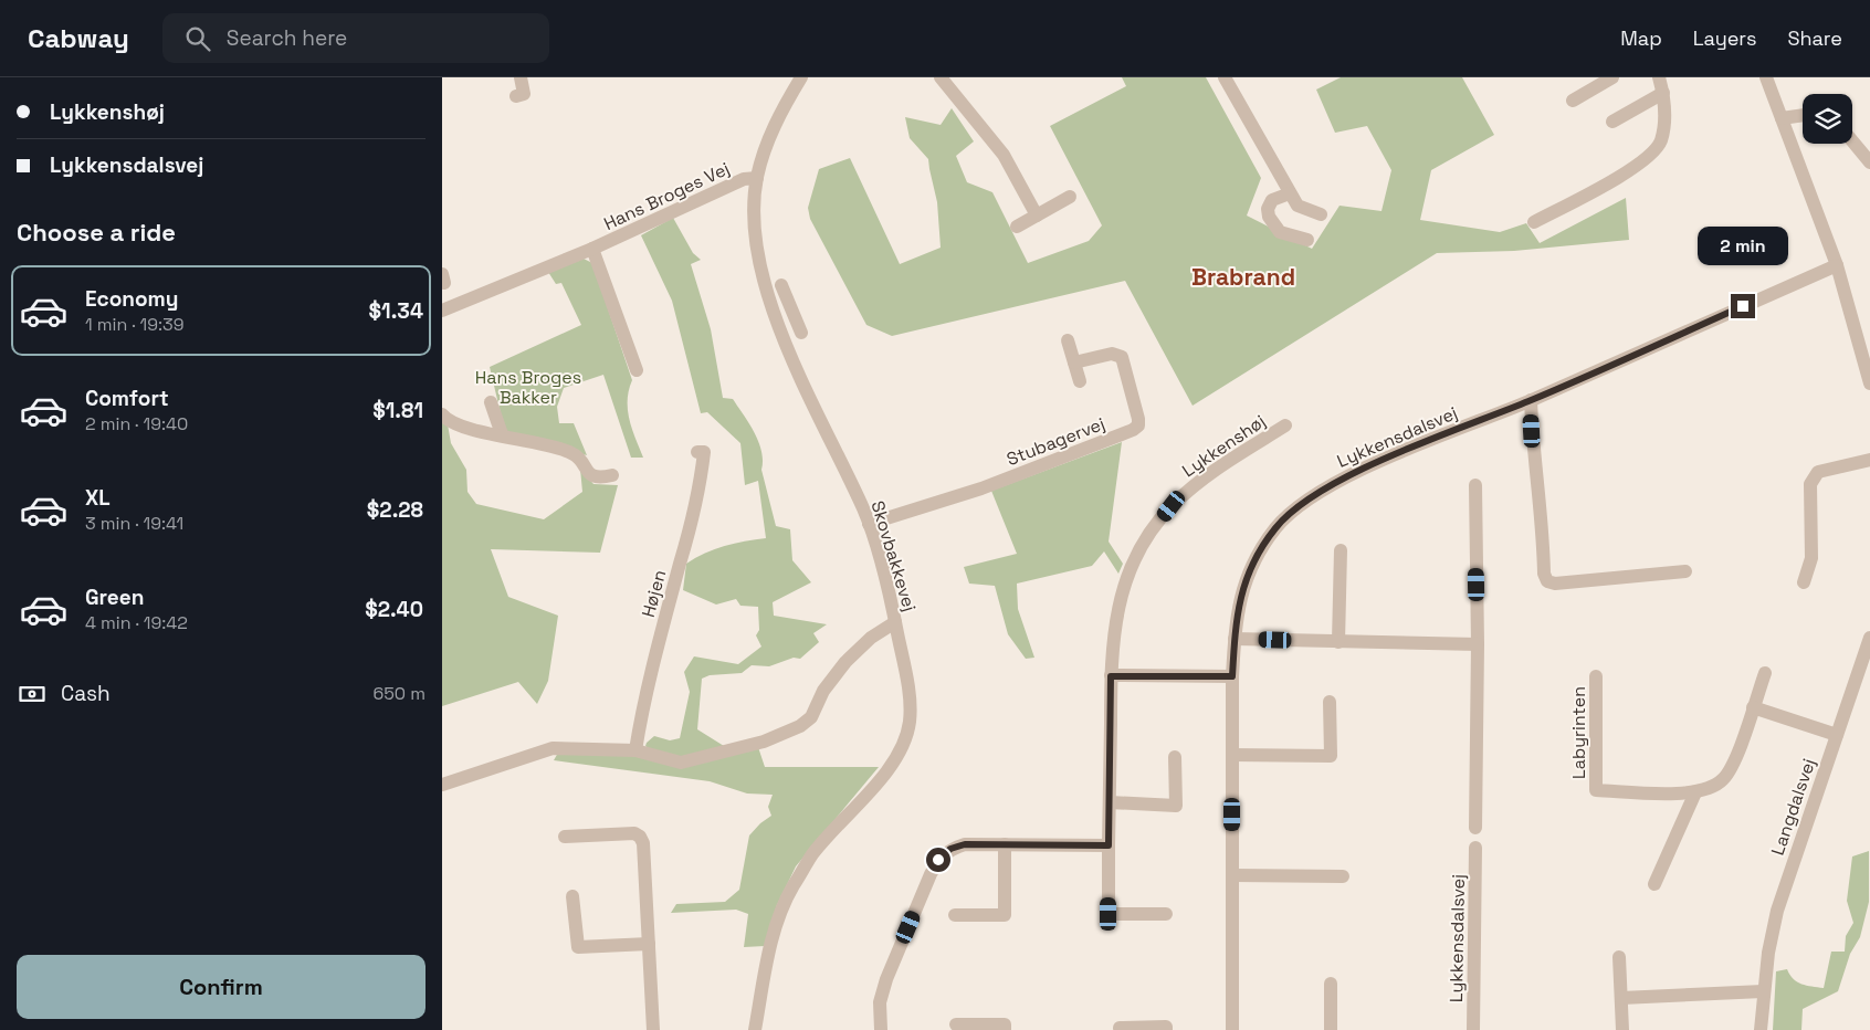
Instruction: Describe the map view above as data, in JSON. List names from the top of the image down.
{
  "streets": {
    "street": [
      "Hans Broges Vej",
      "Lykkensdalsvej",
      "Stubagervej",
      "Lykkenshøj",
      "Skovbakkevej",
      "Højen",
      "Labyrinten",
      "Langdalsvej"
    ]
  },
  "crossings": [
    ["Hans Broges Vej", "Skovbakkevej"],
    ["Stubagervej", "Skovbakkevej"]
  ],
  "districts": ["Brabrand"],
  "parks": ["Hans Broges Bakker"],
  "page": {
    "header": "Cabway",
    "search": "Search here",
    "nav": ["Map", "Layers", "Share"],
    "banner": ["Lykkenshøj", "Lykkensdalsvej"],
    "heading": "Choose a ride",
    "bubble": "2 min",
    "list": [
      {
        "name": "Economy",
        "note": "1 min · 19:39",
        "value": "$1.34"
      },
      {
        "name": "Comfort",
        "note": "2 min · 19:40",
        "value": "$1.81"
      },
      {
        "name": "XL",
        "note": "3 min · 19:41",
        "value": "$2.28"
      },
      {
        "name": "Green",
        "note": "4 min · 19:42",
        "value": "$2.40"
      }
    ],
    "pay": ["Cash", "650 m"],
    "buttons": "Confirm"
  }
}
